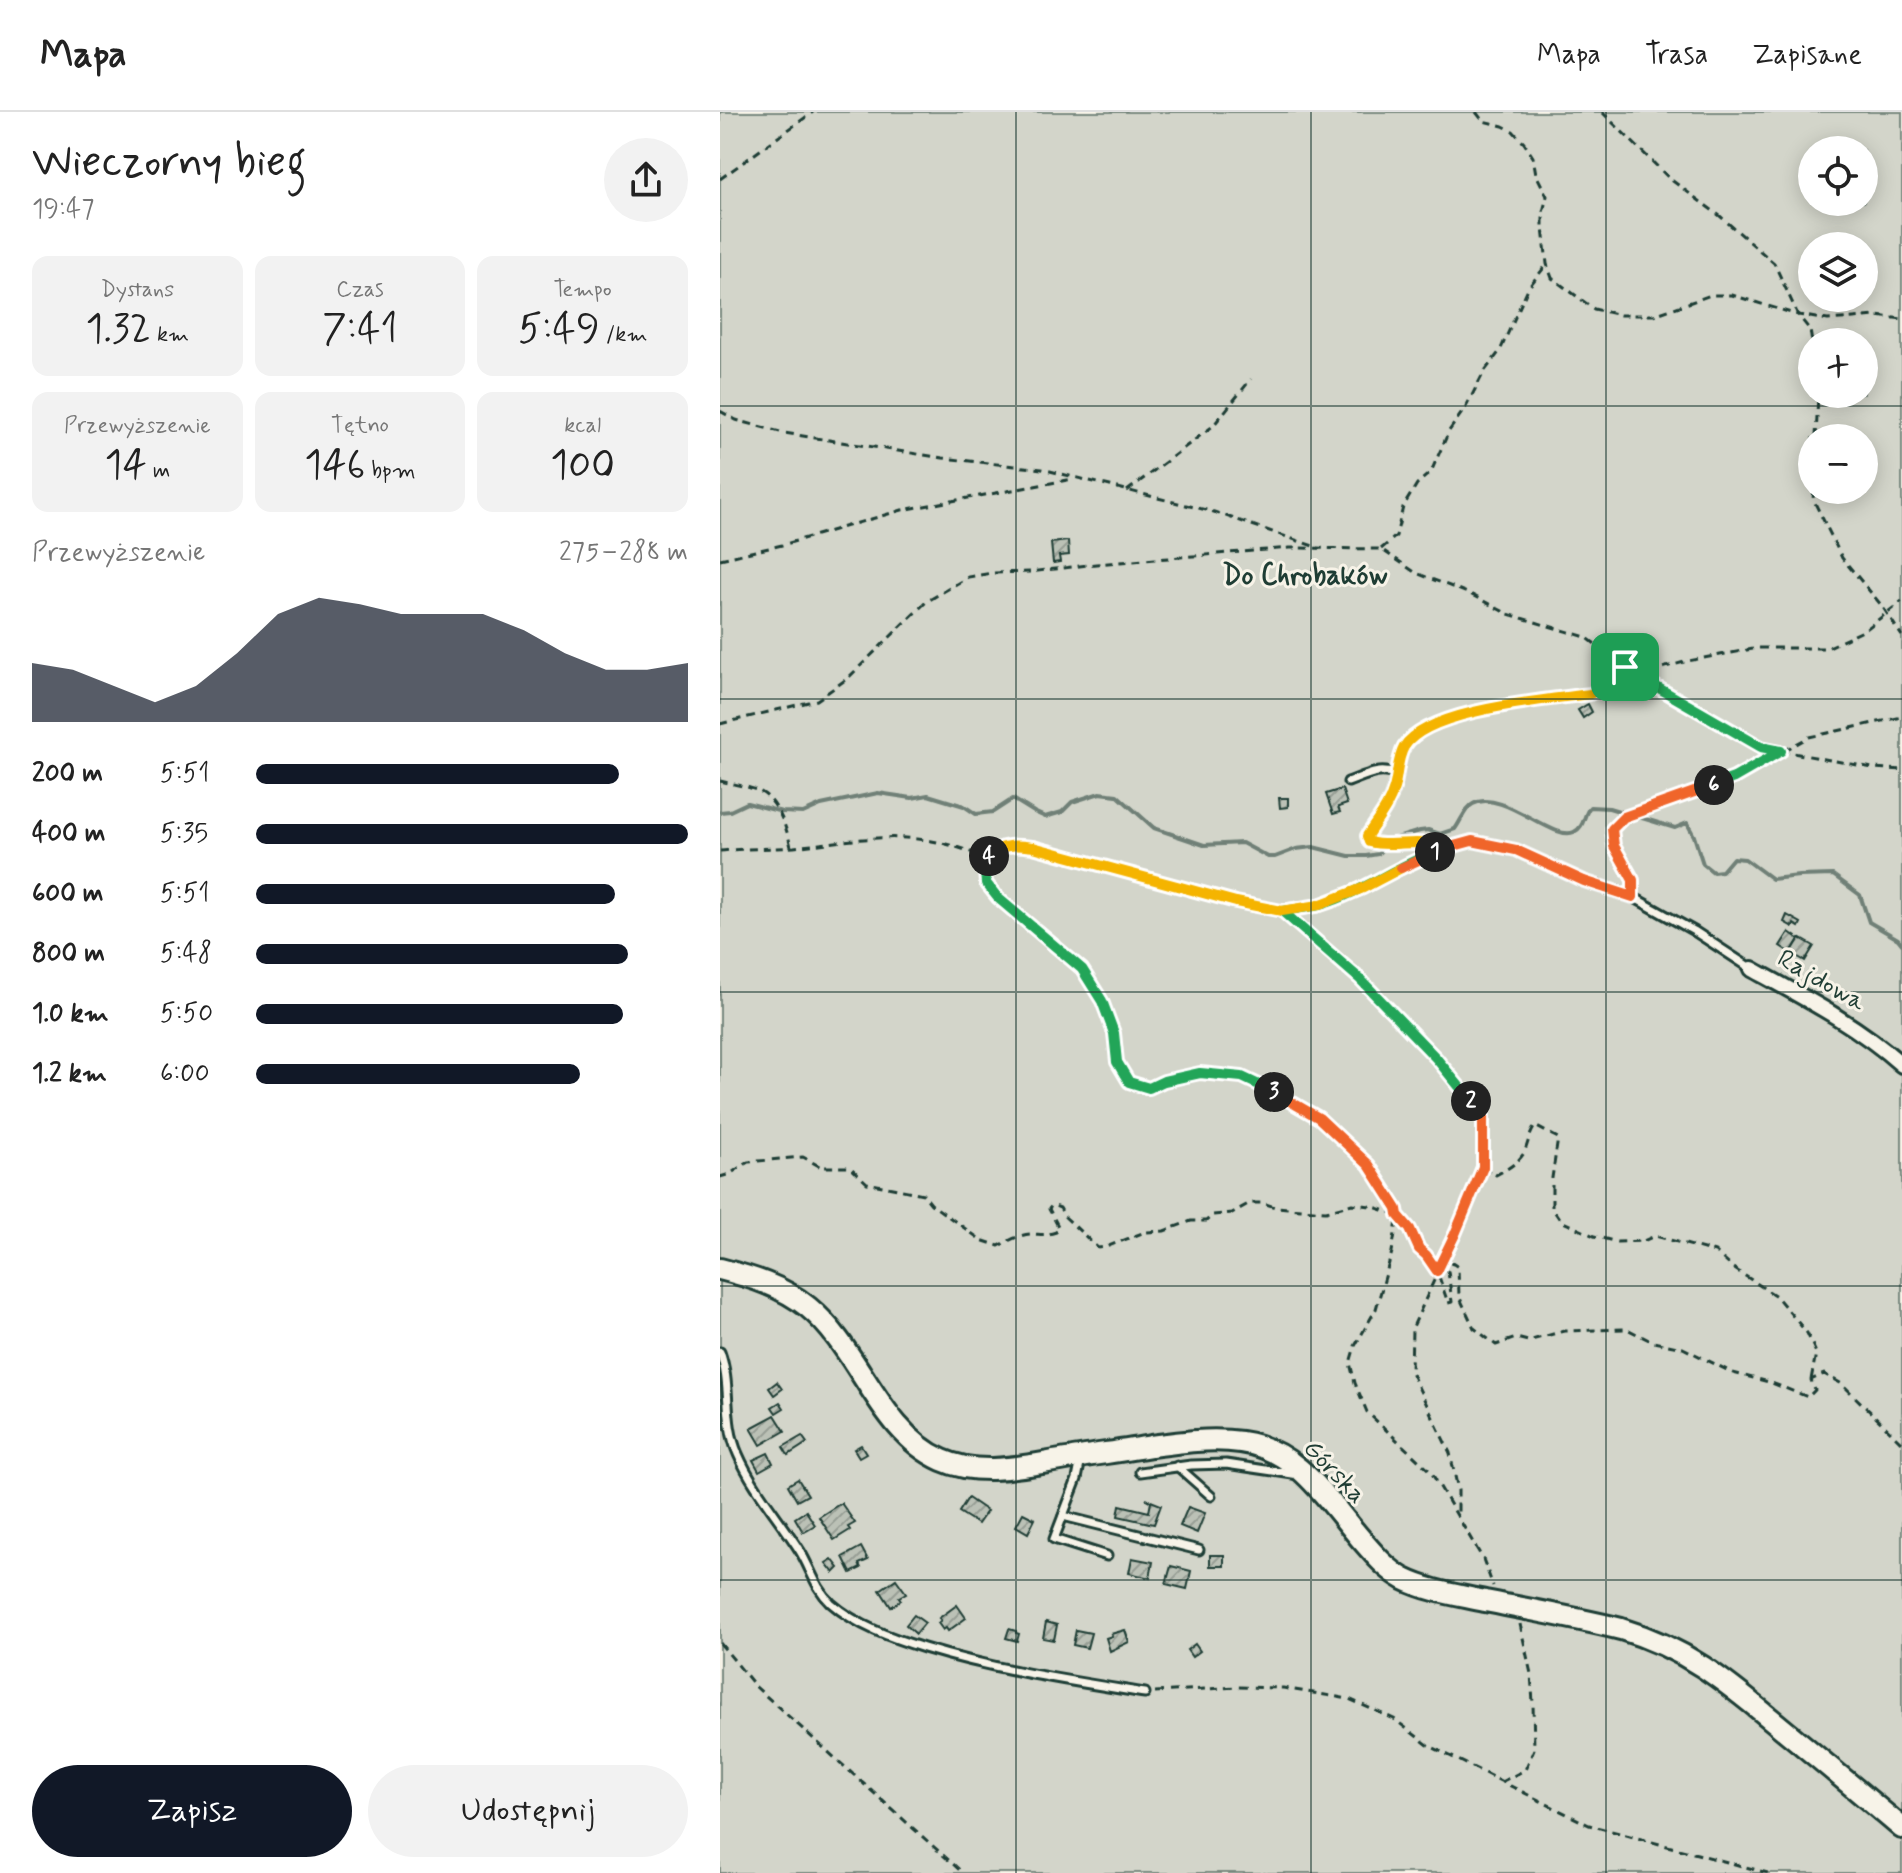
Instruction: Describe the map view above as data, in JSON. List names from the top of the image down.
{
  "streets": {
    "street": ["Rajdowa", "Górska"]
  },
  "districts": ["Do Chrobaków"],
  "page": {
    "header": "Mapa",
    "nav": ["Mapa", "Trasa", "Zapisane"],
    "heading": ["Wieczorny bieg", "19:47"],
    "map_buttons": ["+", "−"],
    "stats": [
      ["Dystans", "1.32 km"],
      ["Czas", "7:41"],
      ["Tempo", "5:49 /km"],
      ["Przewyższenie", "14 m"],
      ["Tętno", "146 bpm"],
      ["kcal", "100"]
    ],
    "chart": ["Przewyższenie", "275–288 m"],
    "list": [
      {
        "name": "200 m",
        "note": "5:51"
      },
      {
        "name": "400 m",
        "note": "5:35"
      },
      {
        "name": "600 m",
        "note": "5:51"
      },
      {
        "name": "800 m",
        "note": "5:48"
      },
      {
        "name": "1.0 km",
        "note": "5:50"
      },
      {
        "name": "1.2 km",
        "note": "6:00"
      }
    ],
    "pins": [
      "6",
      "1",
      "4",
      "3",
      "2"
    ],
    "buttons": ["Zapisz", "Udostępnij"]
  }
}
